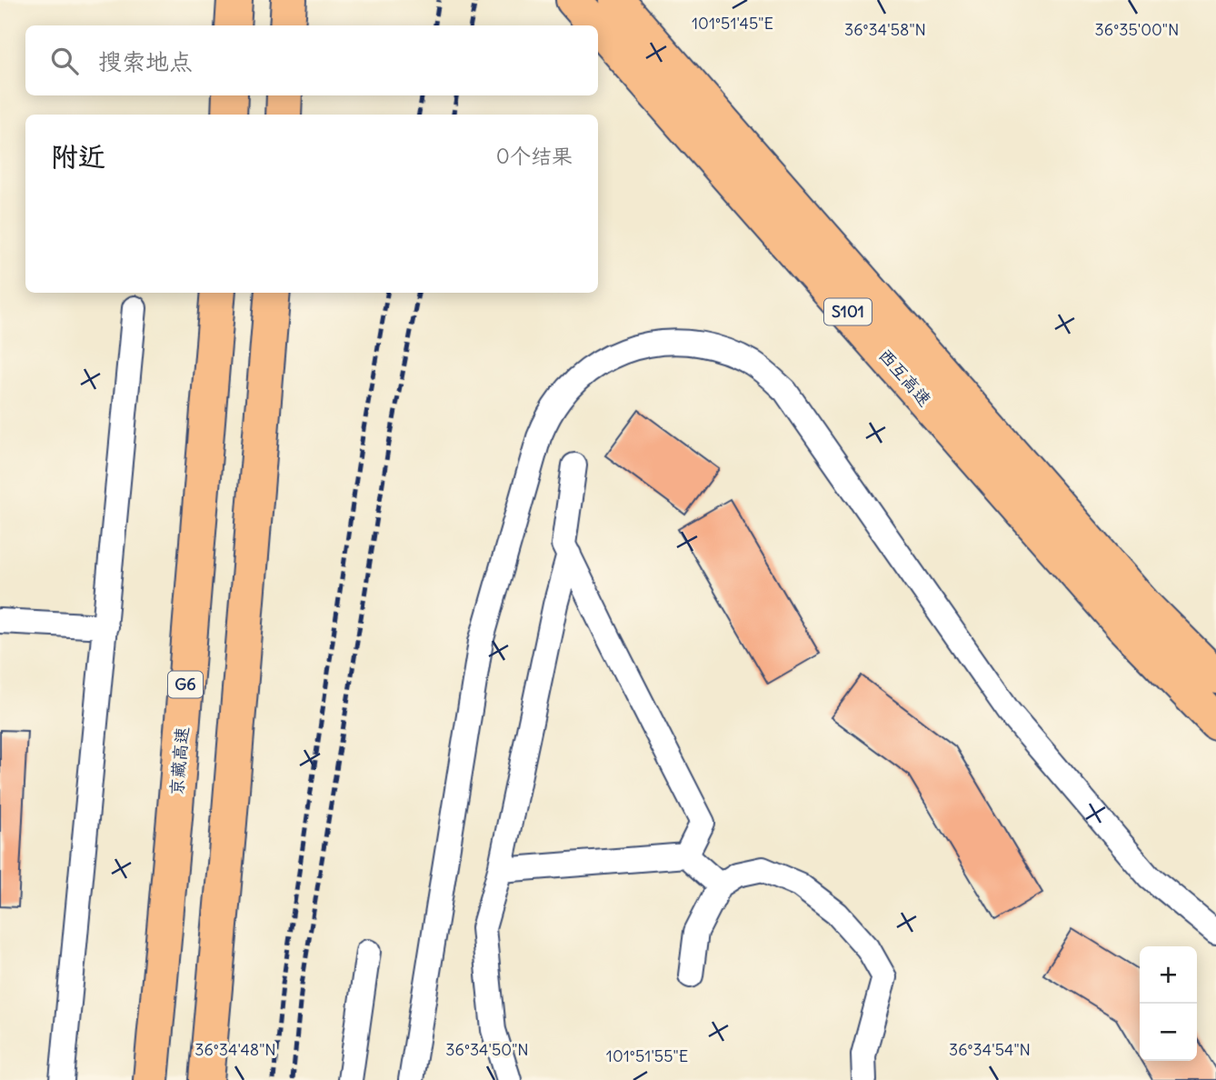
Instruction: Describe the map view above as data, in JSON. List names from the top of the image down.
{
  "streets": {
    "highway": [
      "S101",
      "西互高速",
      "G6",
      "京藏高速"
    ]
  },
  "page": {
    "search": "搜索地点",
    "heading": ["附近", "0个结果"],
    "map_buttons": ["+", "−"]
  },
  "coordinates": [
    "101°51'45\"E",
    "36°34'58\"N",
    "36°35'00\"N",
    "36°34'48\"N",
    "36°34'50\"N",
    "36°34'54\"N",
    "101°51'55\"E"
  ]
}
